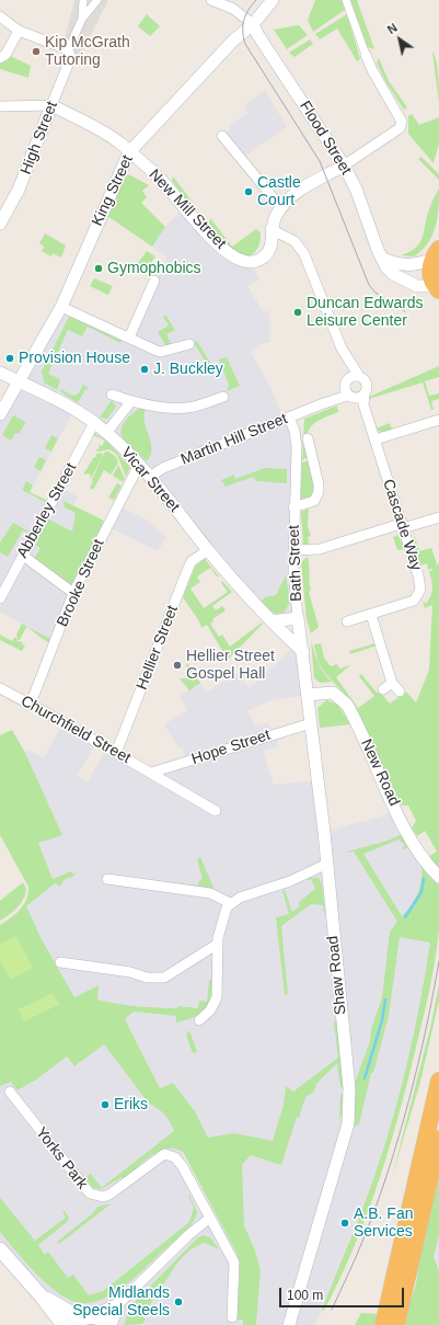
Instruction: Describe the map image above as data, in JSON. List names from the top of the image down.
{
  "streets": {
    "street": [
      "High Street",
      "Flood Street",
      "King Street",
      "New Mill Street",
      "Martin Hill Street",
      "Vicar Street",
      "Abberley Street",
      "Cascade Way",
      "Bath Street",
      "Brooke Street",
      "Hellier Street",
      "Churchfield Street",
      "Hope Street",
      "New Road",
      "Shaw Road",
      "Yorks Park"
    ]
  },
  "crossings": [
    ["High Street", "New Mill Street"],
    ["Flood Street", "King Street"],
    ["King Street", "New Mill Street"],
    ["King Street", "Vicar Street"],
    ["Martin Hill Street", "Vicar Street"],
    ["Martin Hill Street", "Cascade Way"],
    ["Martin Hill Street", "Bath Street"],
    ["Vicar Street", "Abberley Street"],
    ["Vicar Street", "Brooke Street"],
    ["Vicar Street", "Hellier Street"],
    ["Vicar Street", "Shaw Road"],
    ["Bath Street", "Shaw Road"],
    ["Brooke Street", "Churchfield Street"],
    ["Hellier Street", "Churchfield Street"],
    ["Churchfield Street", "Hope Street"],
    ["Hope Street", "Shaw Road"],
    ["New Road", "Shaw Road"]
  ],
  "places": [
    "Kip McGrath Tutoring",
    "Castle Court",
    "Gymophobics",
    "Duncan Edwards Leisure Center",
    "Provision House",
    "J. Buckley",
    "Hellier Street Gospel Hall",
    "Eriks",
    "A.B. Fan Services",
    "Midlands Special Steels"
  ],
  "scale_bar": "100 m",
  "north": "top left"
}
